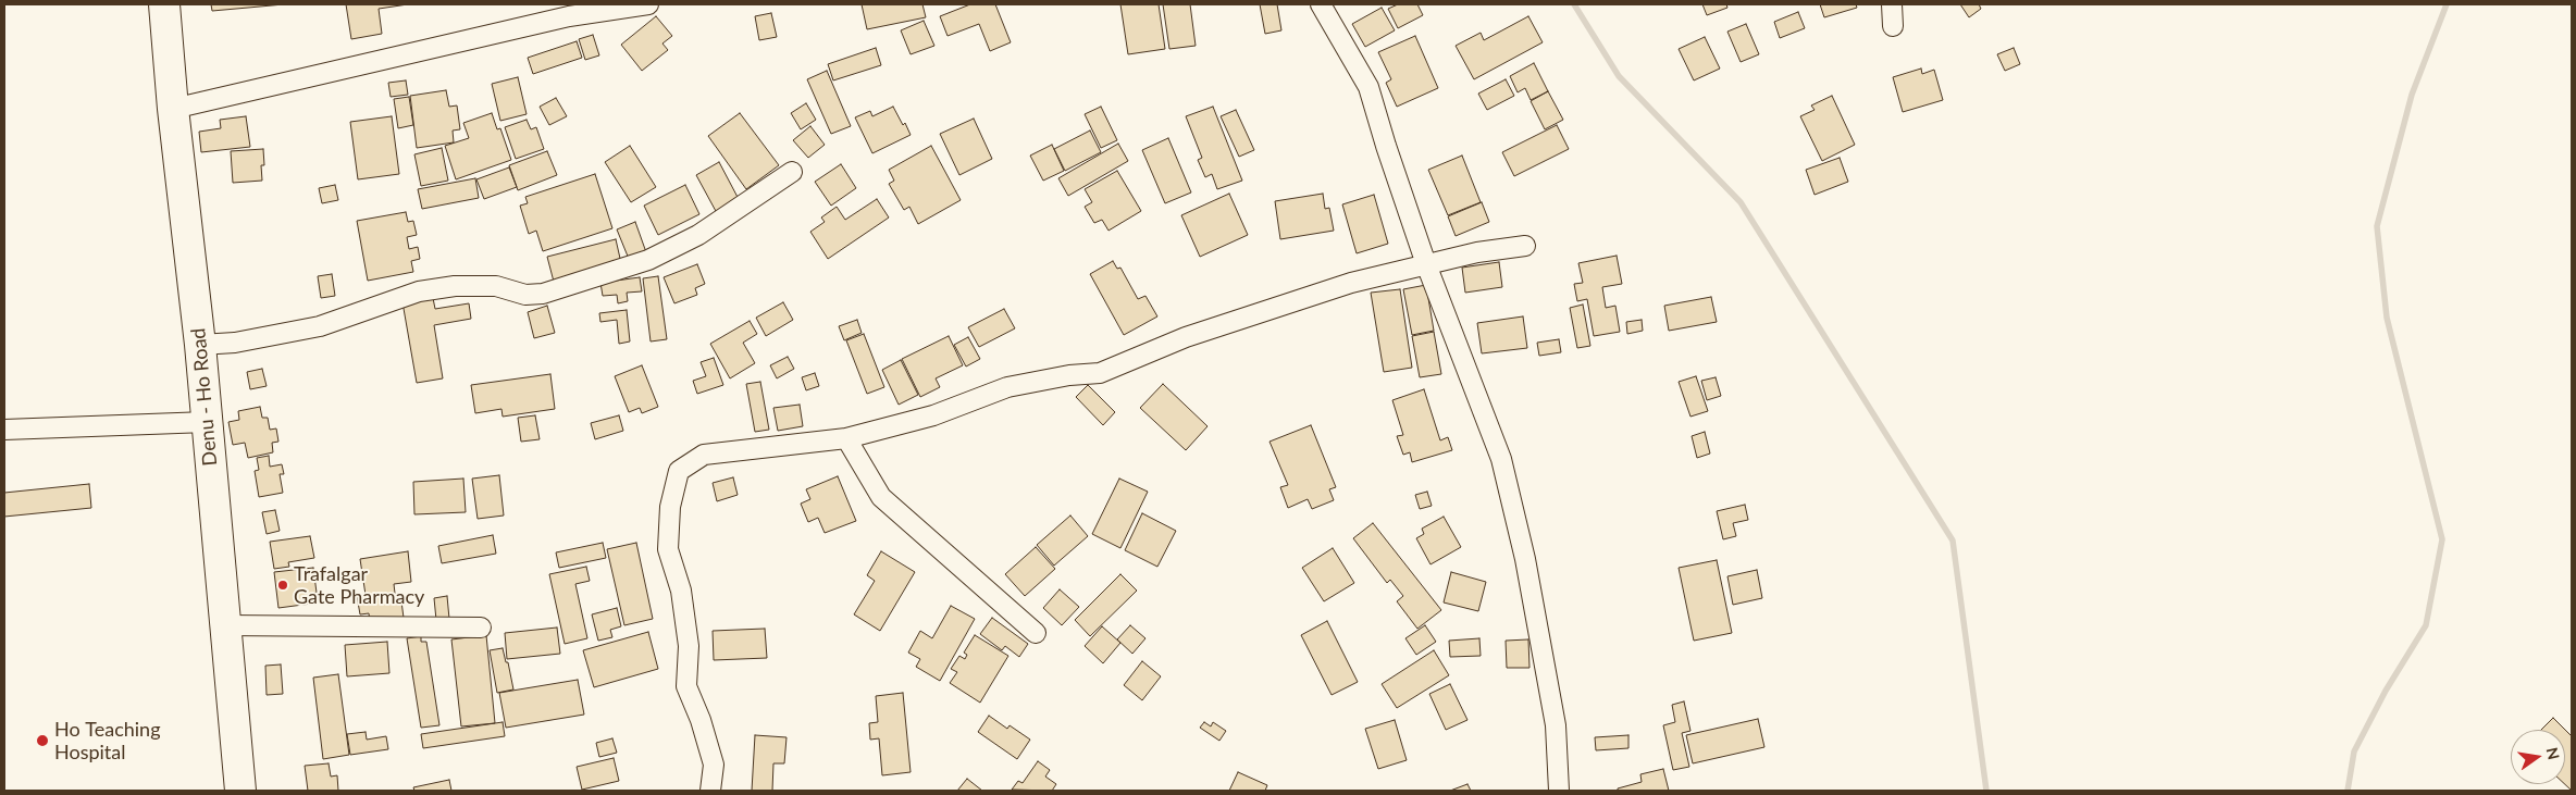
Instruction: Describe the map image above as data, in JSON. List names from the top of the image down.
{
  "streets": {
    "main road": ["Denu - Ho Road"]
  },
  "places": ["Trafalgar Gate Pharmacy", "Ho Teaching Hospital"],
  "north": "right"
}
